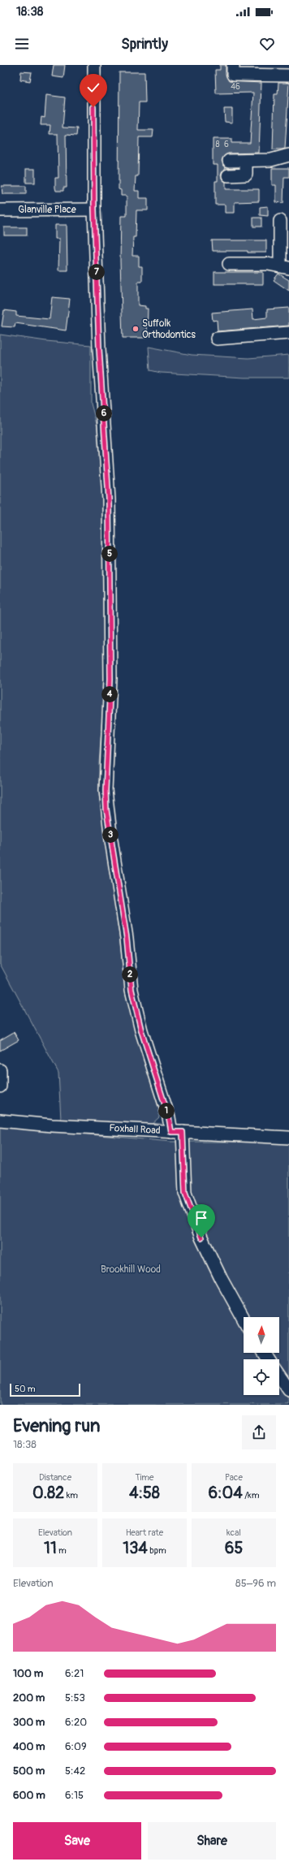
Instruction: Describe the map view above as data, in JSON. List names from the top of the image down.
{
  "streets": {
    "street": ["Glanville Place", "Foxhall Road"]
  },
  "parks": ["Brookhill Wood"],
  "places": ["Suffolk Orthodontics"],
  "house_numbers": ["46", "8", "6"],
  "scale_bar": "50 m",
  "north": "top",
  "page": {
    "status": "18:38",
    "header": "Sprintly",
    "pins": [
      "7",
      "6",
      "5",
      "4",
      "3",
      "2",
      "1"
    ],
    "scale": "50 m",
    "heading": ["Evening run", "18:38"],
    "stats": [
      ["Distance", "0.82 km"],
      ["Time", "4:58"],
      ["Pace", "6:04 /km"],
      ["Elevation", "11 m"],
      ["Heart rate", "134 bpm"],
      ["kcal", "65"]
    ],
    "chart": ["Elevation", "85–96 m"],
    "list": [
      {
        "name": "100 m",
        "note": "6:21"
      },
      {
        "name": "200 m",
        "note": "5:53"
      },
      {
        "name": "300 m",
        "note": "6:20"
      },
      {
        "name": "400 m",
        "note": "6:09"
      },
      {
        "name": "500 m",
        "note": "5:42"
      },
      {
        "name": "600 m",
        "note": "6:15"
      }
    ],
    "buttons": ["Save", "Share"]
  }
}
